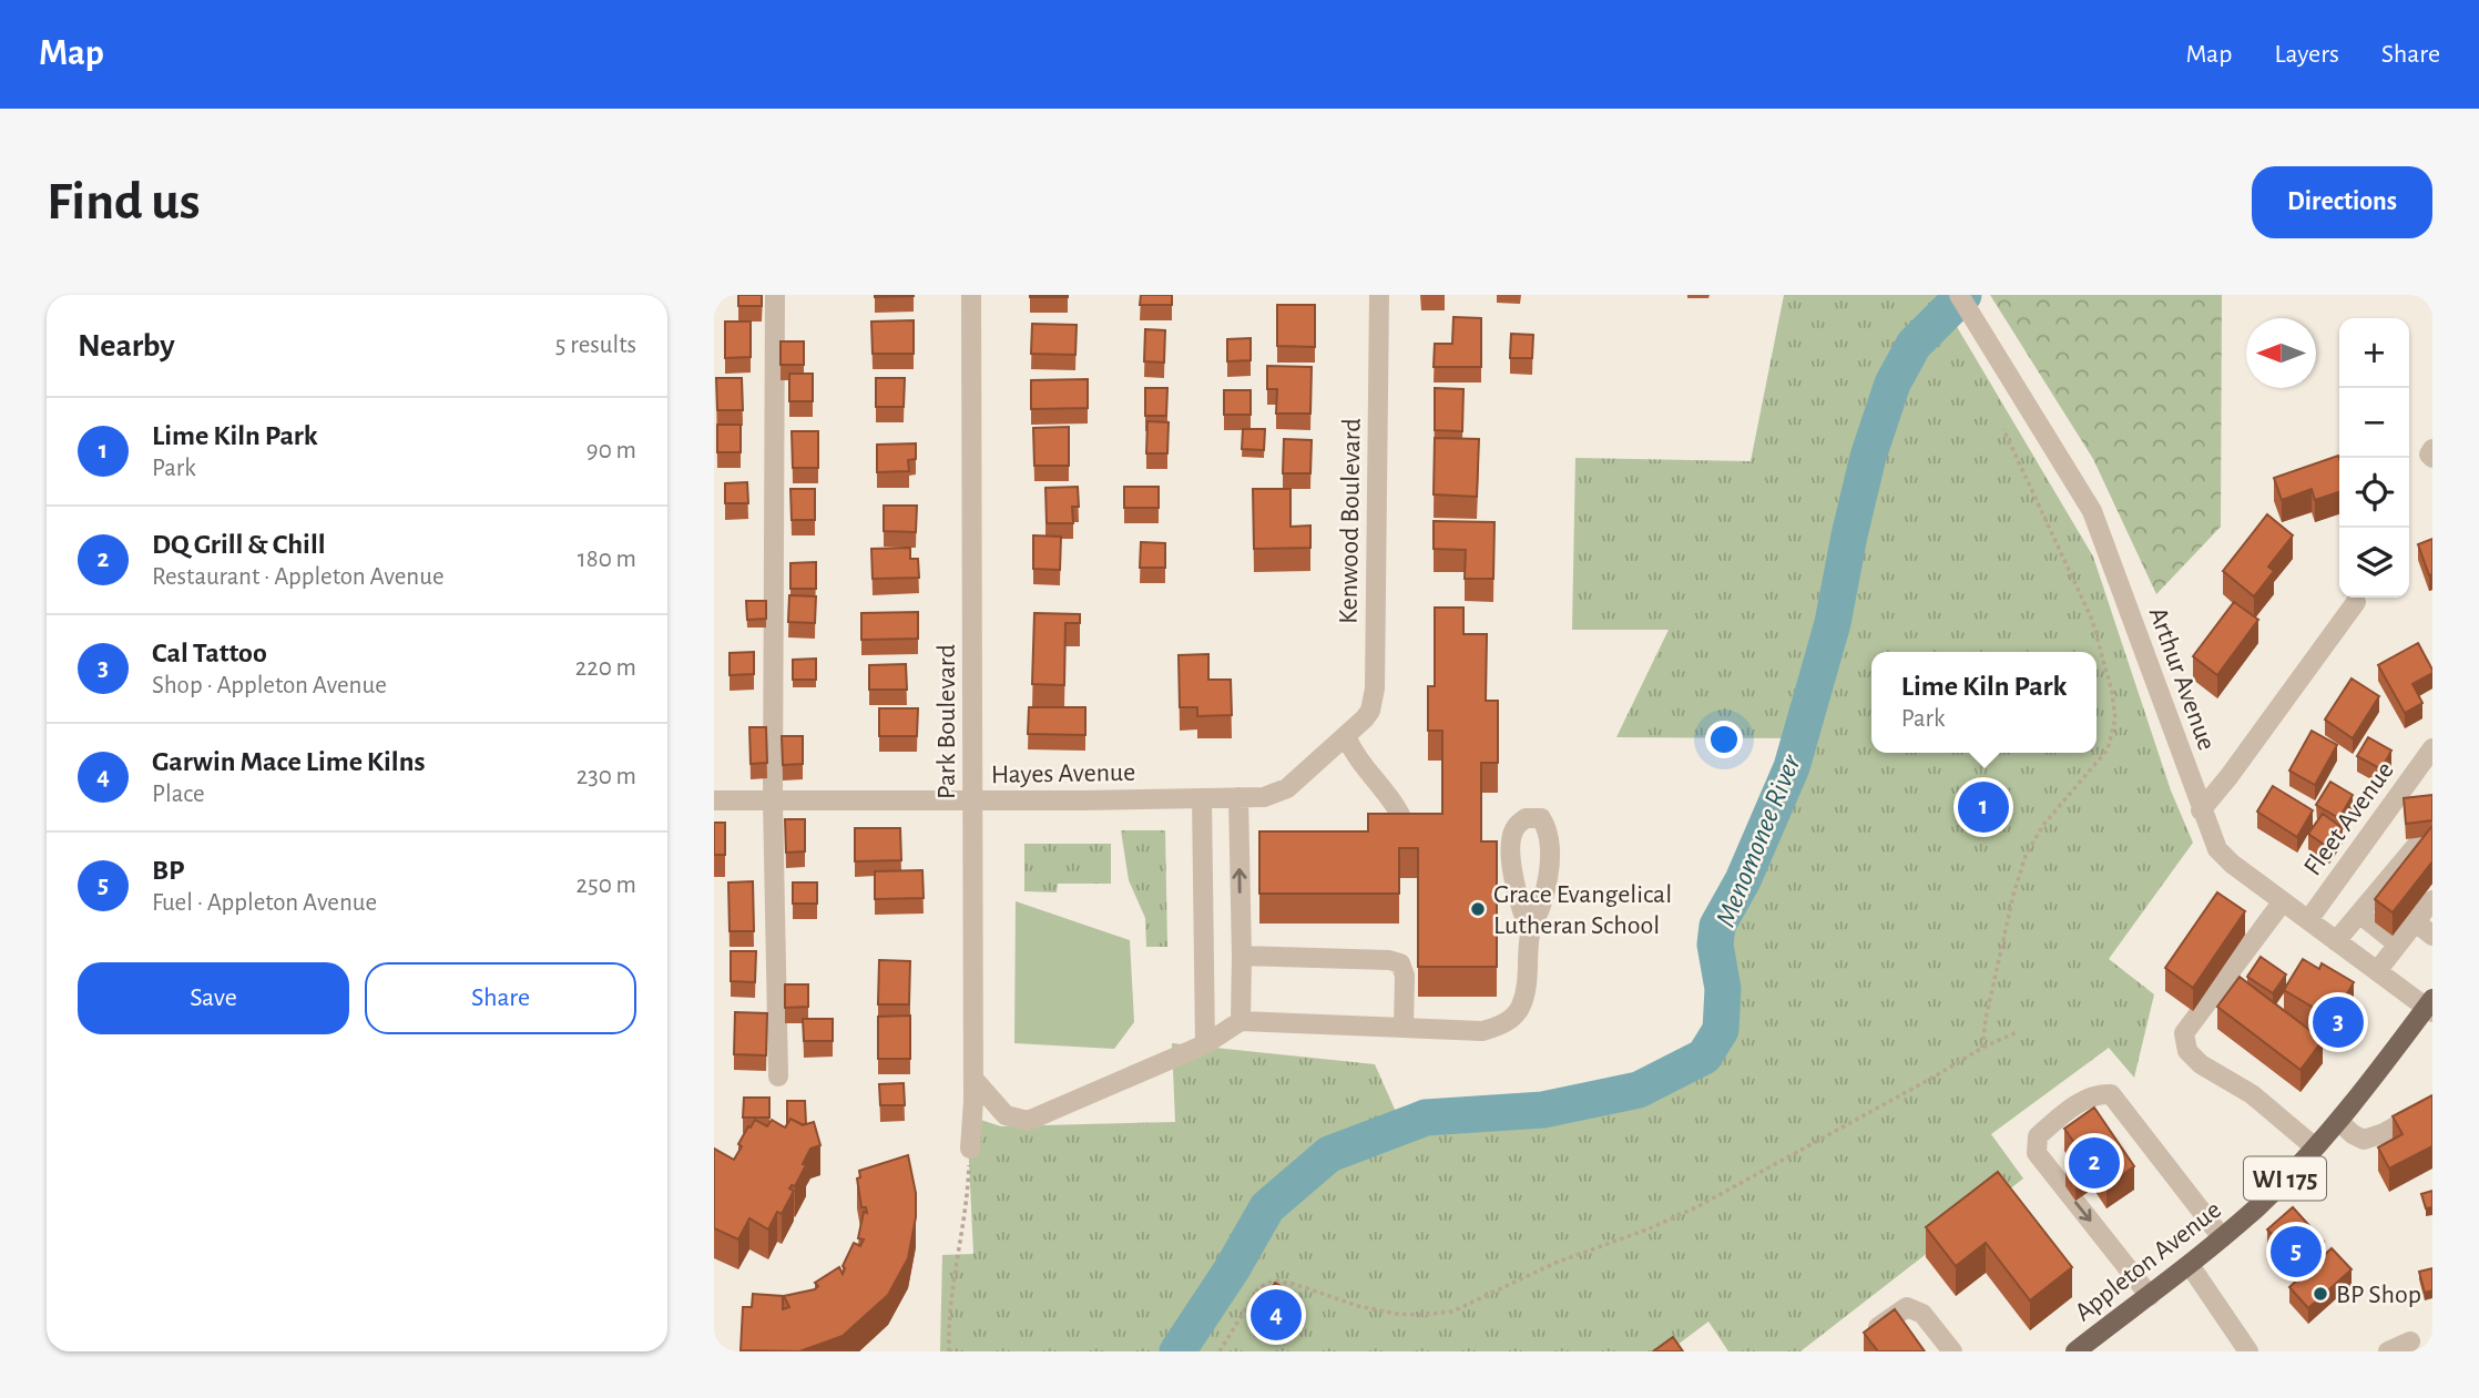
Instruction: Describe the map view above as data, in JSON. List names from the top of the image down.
{
  "streets": {
    "main road": ["WI 175", "Appleton Avenue"],
    "street": [
      "Kenwood Boulevard",
      "Arthur Avenue",
      "Park Boulevard",
      "Hayes Avenue",
      "Fleet Avenue"
    ]
  },
  "crossings": [
    ["Kenwood Boulevard", "Hayes Avenue"],
    ["Arthur Avenue", "Fleet Avenue"],
    ["Arthur Avenue", "Appleton Avenue"],
    ["Park Boulevard", "Hayes Avenue"]
  ],
  "water": ["Menomonee River"],
  "places": ["Grace Evangelical Lutheran School", "BP Shop"],
  "north": "left",
  "page": {
    "header": "Map",
    "nav": ["Map", "Layers", "Share"],
    "buttons": [
      "Directions",
      ["Save", "Share"]
    ],
    "title": "Find us",
    "heading": ["Nearby", "5 results"],
    "map_buttons": ["+", "−"],
    "list": [
      {
        "mark": "1",
        "name": "Lime Kiln Park",
        "note": "Park",
        "value": "90 m"
      },
      {
        "mark": "2",
        "name": "DQ Grill & Chill",
        "note": "Restaurant · Appleton Avenue",
        "value": "180 m"
      },
      {
        "mark": "3",
        "name": "Cal Tattoo",
        "note": "Shop · Appleton Avenue",
        "value": "220 m"
      },
      {
        "mark": "4",
        "name": "Garwin Mace Lime Kilns",
        "note": "Place",
        "value": "230 m"
      },
      {
        "mark": "5",
        "name": "BP",
        "note": "Fuel · Appleton Avenue",
        "value": "250 m"
      }
    ],
    "popup": ["Lime Kiln Park", "Park"],
    "pins": [
      "1",
      "3",
      "2",
      "5",
      "4"
    ]
  }
}
